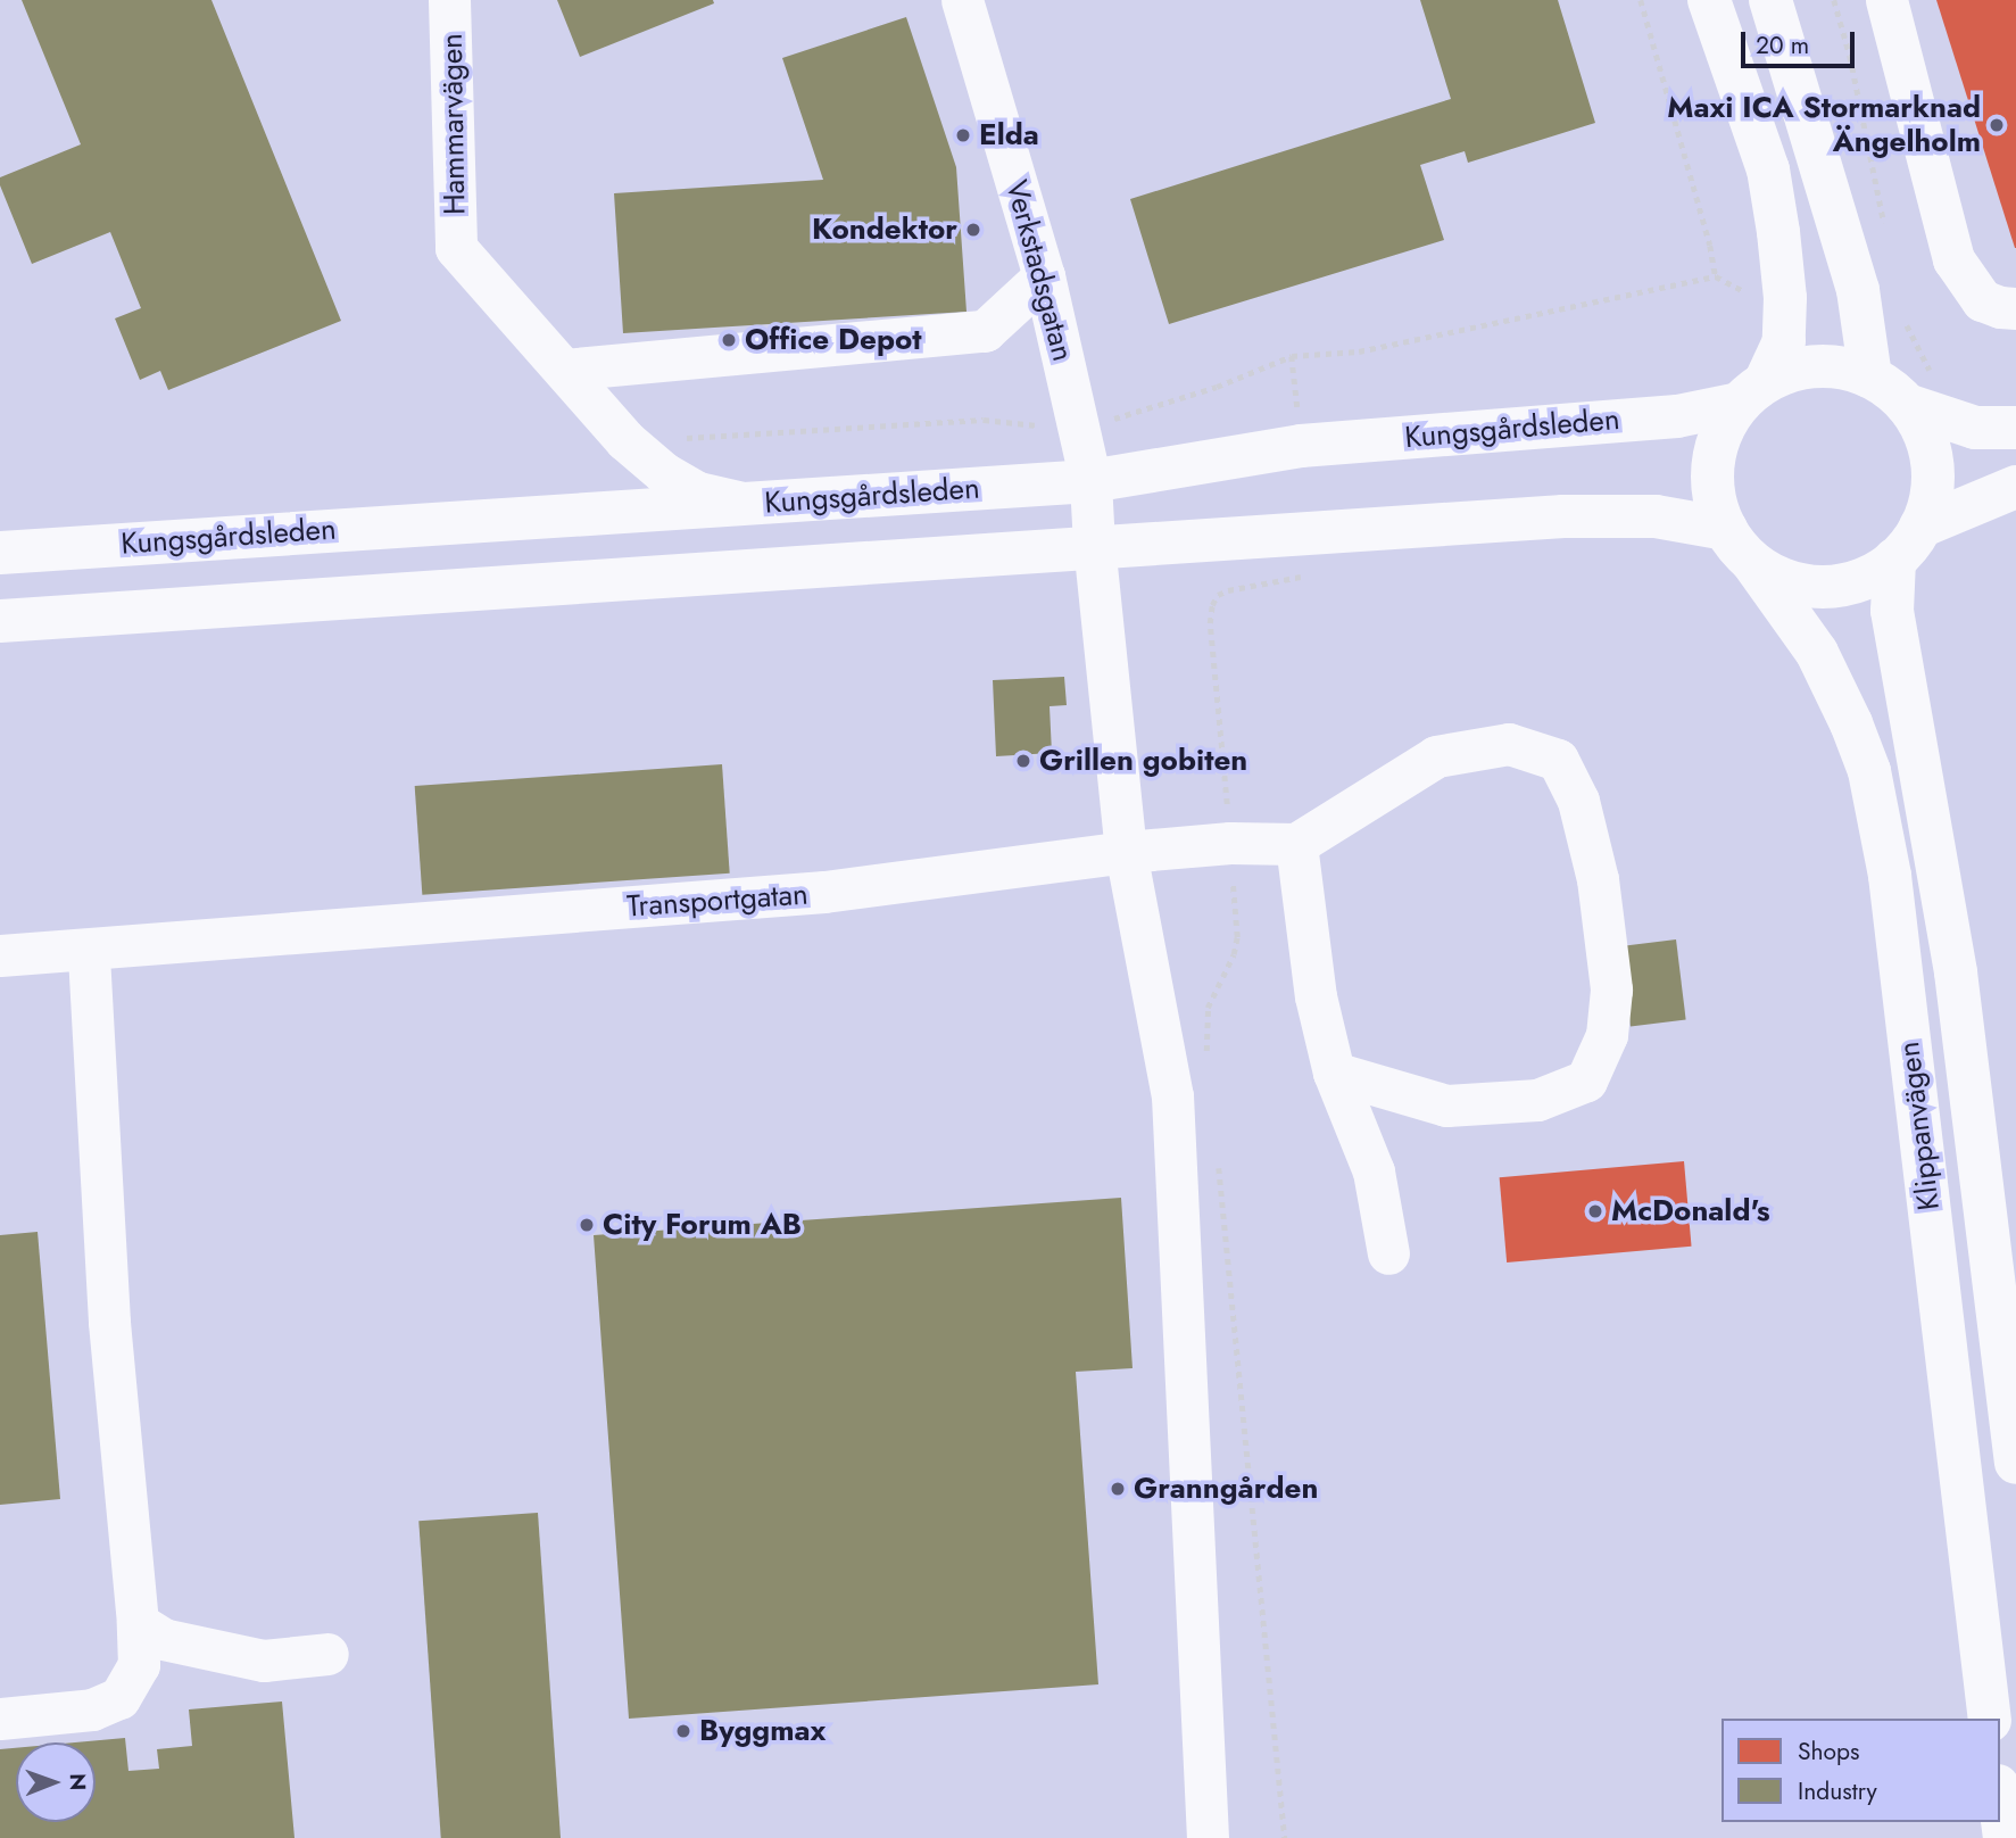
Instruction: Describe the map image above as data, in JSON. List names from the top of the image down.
{
  "streets": {
    "main road": ["Kungsgårdsleden", "Klippanvägen"],
    "street": ["Hammarvägen", "Verkstadsgatan", "Transportgatan"]
  },
  "crossings": [
    ["Verkstadsgatan", "Kungsgårdsleden"],
    ["Kungsgårdsleden", "Klippanvägen"]
  ],
  "places": [
    "Maxi ICA Stormarknad Ängelholm",
    "Elda",
    "Kondektor",
    "Office Depot",
    "Grillen gobiten",
    "McDonald's",
    "City Forum AB",
    "Granngården",
    "Byggmax"
  ],
  "legend": ["Shops", "Industry"],
  "scale_bar": "20 m",
  "north": "right"
}
